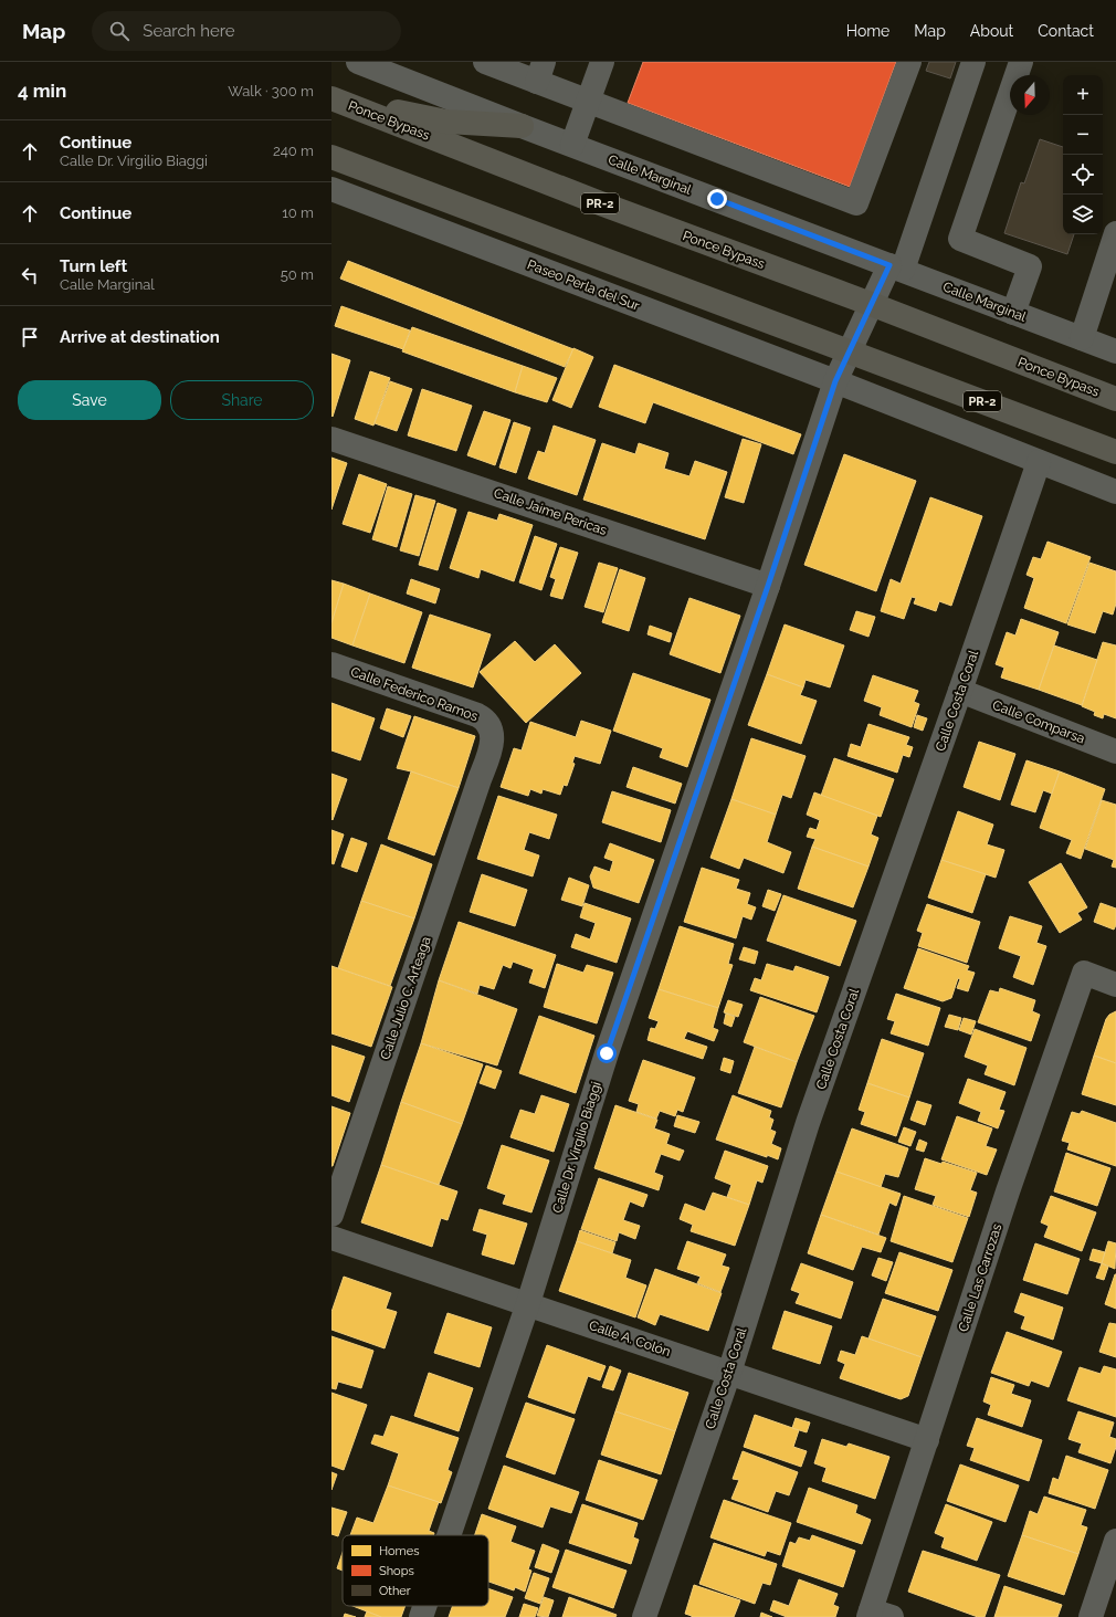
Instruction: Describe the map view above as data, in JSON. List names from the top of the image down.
{
  "streets": {
    "highway": ["Ponce Bypass", "PR-2"],
    "street": [
      "Calle Marginal",
      "Paseo Perla del Sur",
      "Calle Jaime Pericas",
      "Calle Federico Ramos",
      "Calle Costa Coral",
      "Calle Comparsa",
      "Calle Julio C. Arteaga",
      "Calle Dr. Virgilio Biaggi",
      "Calle Las Carrozas",
      "Calle A. Colón"
    ]
  },
  "crossings": [
    ["Ponce Bypass", "Calle Dr. Virgilio Biaggi"],
    ["Calle Marginal", "Calle Dr. Virgilio Biaggi"],
    ["PR-2", "Calle Dr. Virgilio Biaggi"],
    ["Paseo Perla del Sur", "Calle Costa Coral"],
    ["Paseo Perla del Sur", "Calle Dr. Virgilio Biaggi"],
    ["Calle Jaime Pericas", "Calle Dr. Virgilio Biaggi"],
    ["Calle Federico Ramos", "Calle Julio C. Arteaga"],
    ["Calle Costa Coral", "Calle Comparsa"],
    ["Calle Costa Coral", "Calle A. Colón"],
    ["Calle Dr. Virgilio Biaggi", "Calle A. Colón"],
    ["Calle Las Carrozas", "Calle A. Colón"]
  ],
  "legend": ["Homes", "Shops", "Other"],
  "north": "bottom",
  "page": {
    "header": "Map",
    "search": "Search here",
    "nav": [
      "Home",
      "Map",
      "About",
      "Contact"
    ],
    "heading": ["4 min", "Walk · 300 m"],
    "map_buttons": ["+", "−"],
    "list": [
      ["Continue", "Calle Dr. Virgilio Biaggi", "240 m"],
      ["Continue", "10 m"],
      ["Turn left", "Calle Marginal", "50 m"],
      "Arrive at destination"
    ],
    "buttons": ["Save", "Share"]
  }
}
